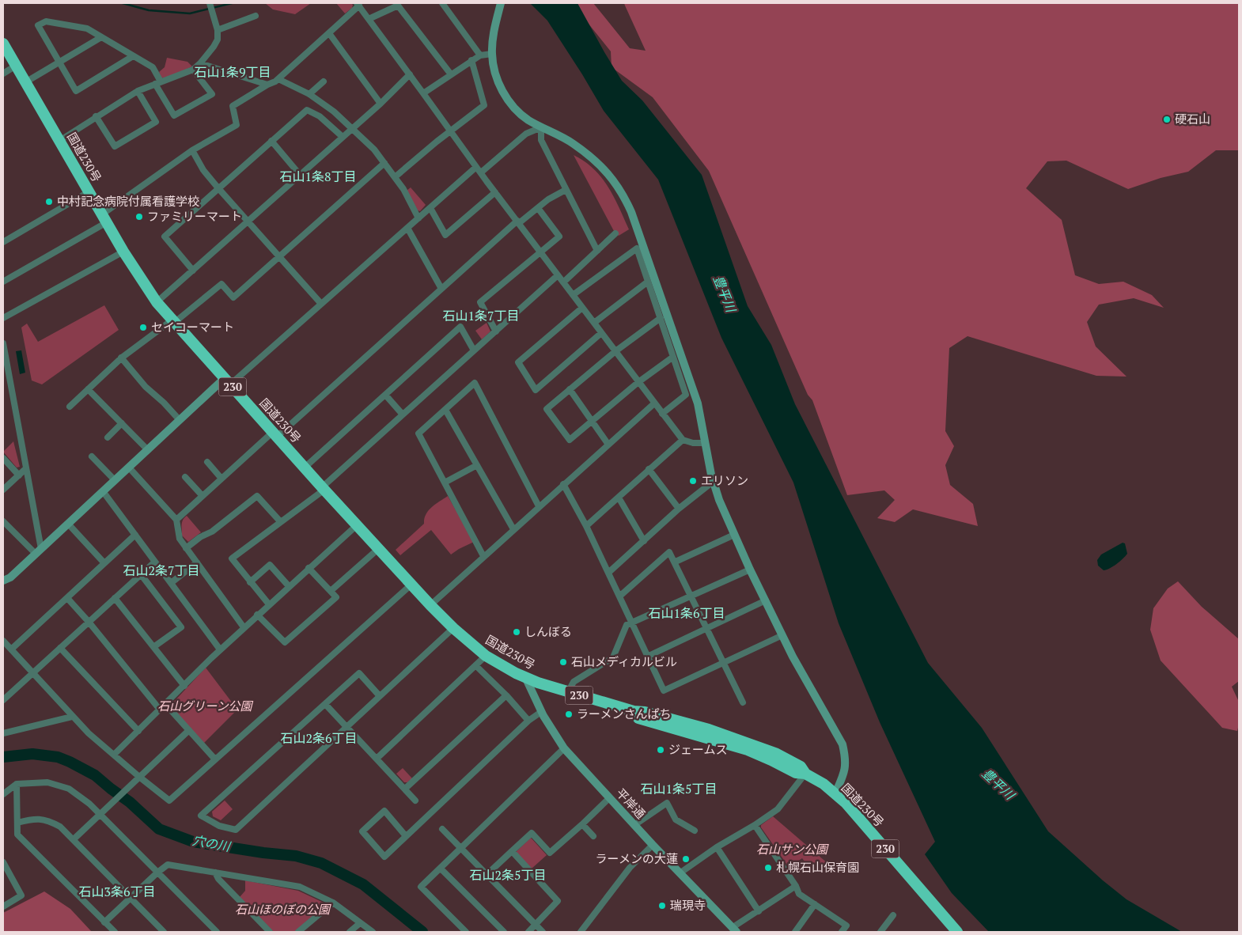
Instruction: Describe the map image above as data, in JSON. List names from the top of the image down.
{
  "streets": {
    "highway": ["国道230号", "230"],
    "street": ["平岸通"]
  },
  "crossings": [
    ["国道230号", "平岸通"]
  ],
  "districts": [
    "石山1条9丁目",
    "石山1条8丁目",
    "石山1条7丁目",
    "石山2条7丁目",
    "石山1条6丁目",
    "石山2条6丁目",
    "石山1条5丁目",
    "石山2条5丁目",
    "石山3条6丁目"
  ],
  "water": ["豊平川", "穴の川"],
  "parks": ["石山グリーン公園", "石山サン公園", "石山ほのぼの公園"],
  "places": [
    "硬石山",
    "中村記念病院付属看護学校",
    "ファミリーマート",
    "セイコーマート",
    "エリソン",
    "しんぼる",
    "石山メディカルビル",
    "ラーメンさんぱち",
    "ジェームス",
    "ラーメンの大蓮",
    "札幌石山保育園",
    "瑞現寺"
  ]
}
